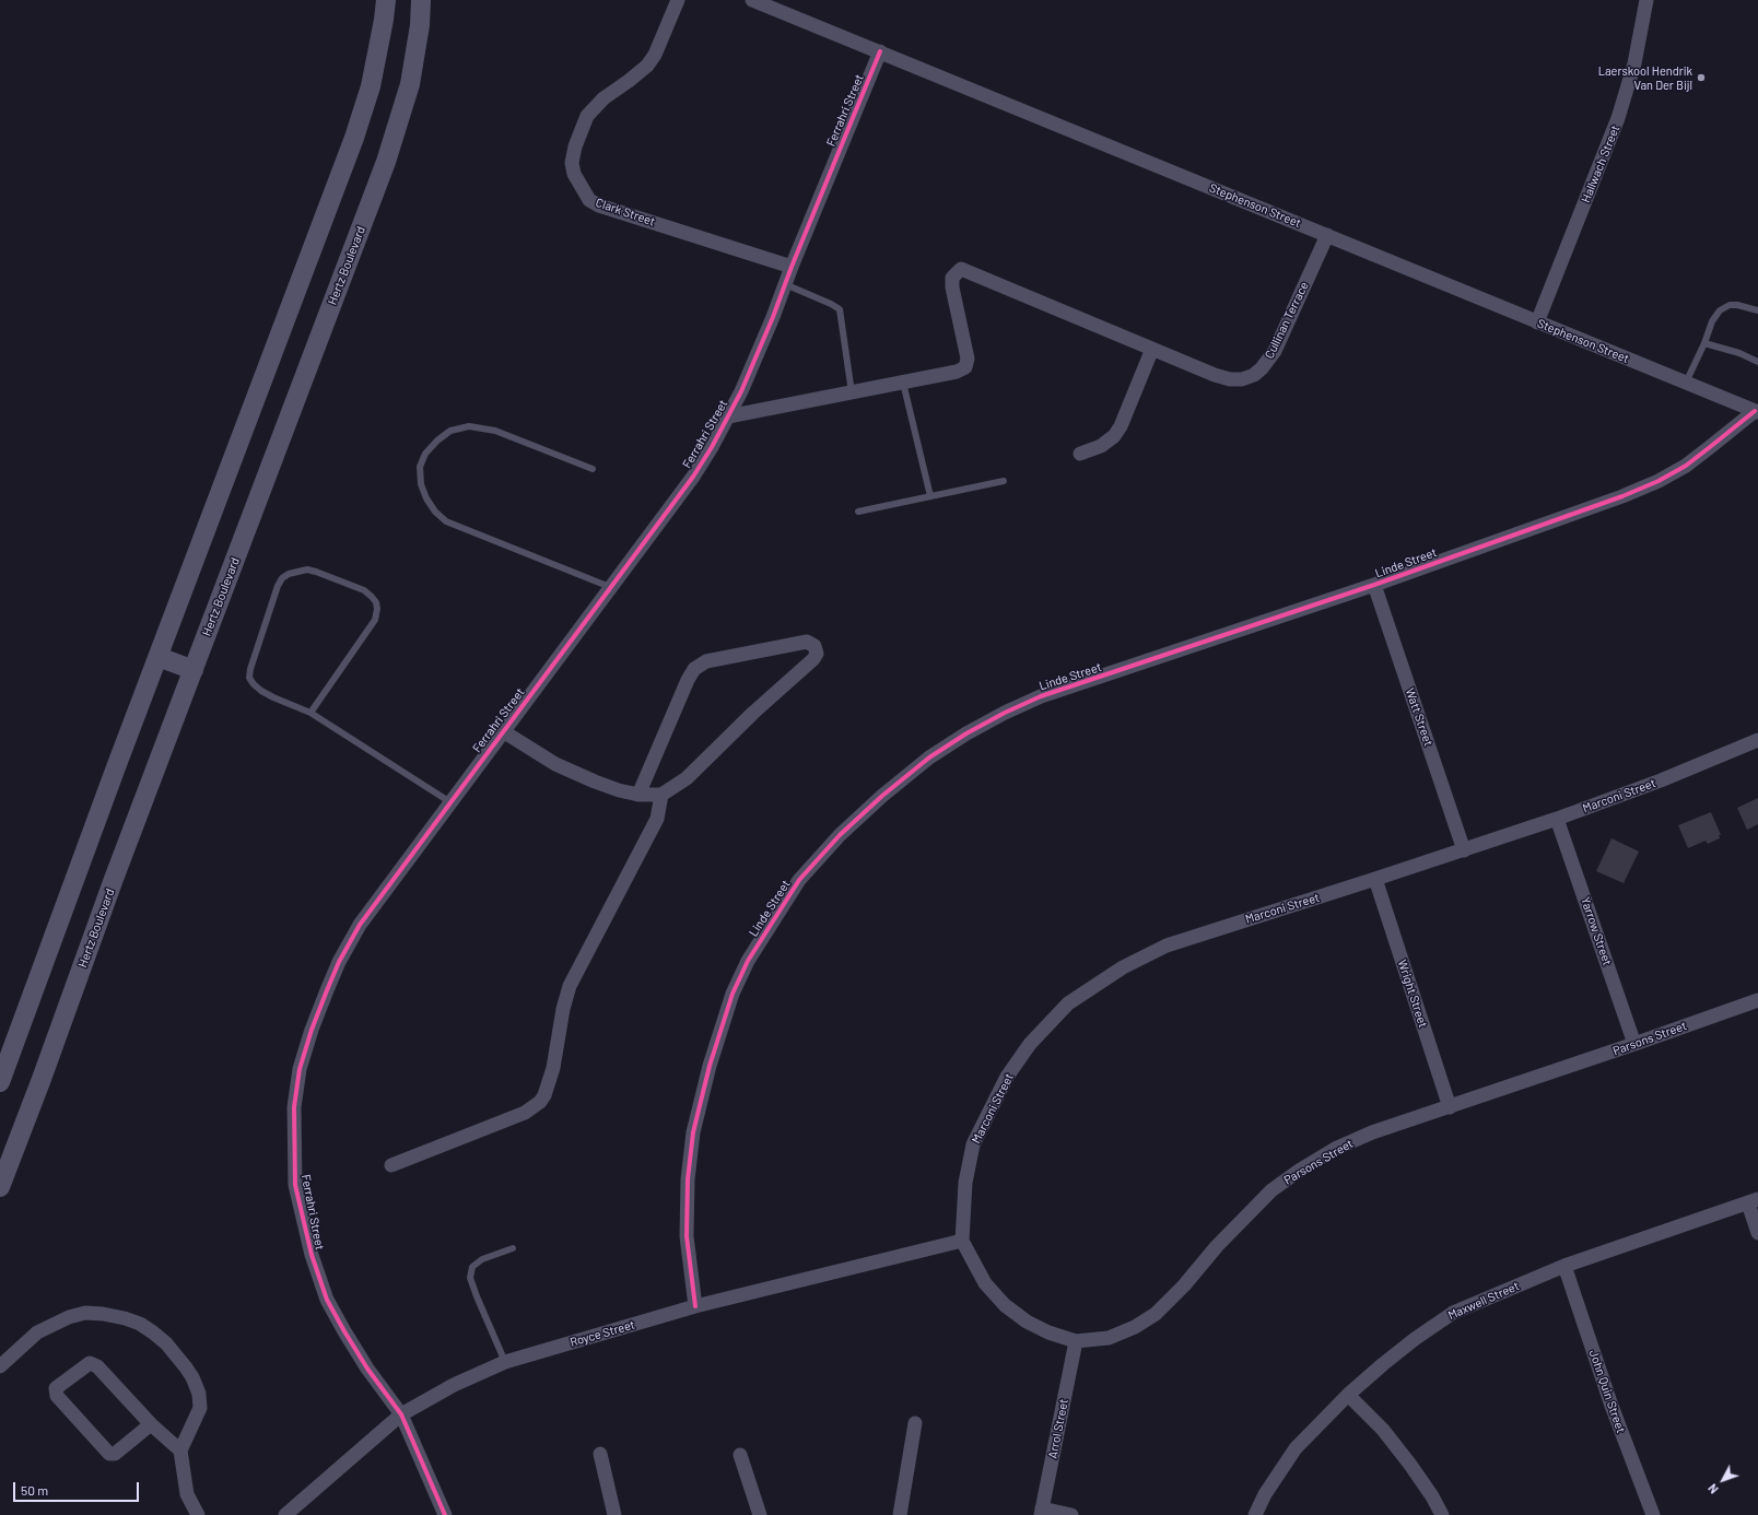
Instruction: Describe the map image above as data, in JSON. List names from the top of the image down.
{
  "streets": {
    "street": [
      "Ferrahri Street",
      "Hallwach Street",
      "Stephenson Street",
      "Clark Street",
      "Hertz Boulevard",
      "Cullinan Terrace",
      "Linde Street",
      "Watt Street",
      "Marconi Street",
      "Yarrow Street",
      "Wright Street",
      "Parsons Street",
      "Maxwell Street",
      "Royce Street",
      "John Quin Street",
      "Arrol Street"
    ]
  },
  "crossings": [
    ["Ferrahri Street", "Stephenson Street"],
    ["Ferrahri Street", "Clark Street"],
    ["Ferrahri Street", "Royce Street"],
    ["Hallwach Street", "Stephenson Street"],
    ["Stephenson Street", "Cullinan Terrace"],
    ["Stephenson Street", "Linde Street"],
    ["Linde Street", "Watt Street"],
    ["Linde Street", "Royce Street"],
    ["Watt Street", "Marconi Street"],
    ["Marconi Street", "Yarrow Street"],
    ["Marconi Street", "Wright Street"],
    ["Marconi Street", "Parsons Street"],
    ["Marconi Street", "Royce Street"],
    ["Yarrow Street", "Parsons Street"],
    ["Wright Street", "Parsons Street"],
    ["Parsons Street", "Royce Street"],
    ["Parsons Street", "Arrol Street"],
    ["Maxwell Street", "John Quin Street"]
  ],
  "places": ["Laerskool Hendrik Van Der Bijl"],
  "scale_bar": "50 m",
  "north": "bottom left"
}
